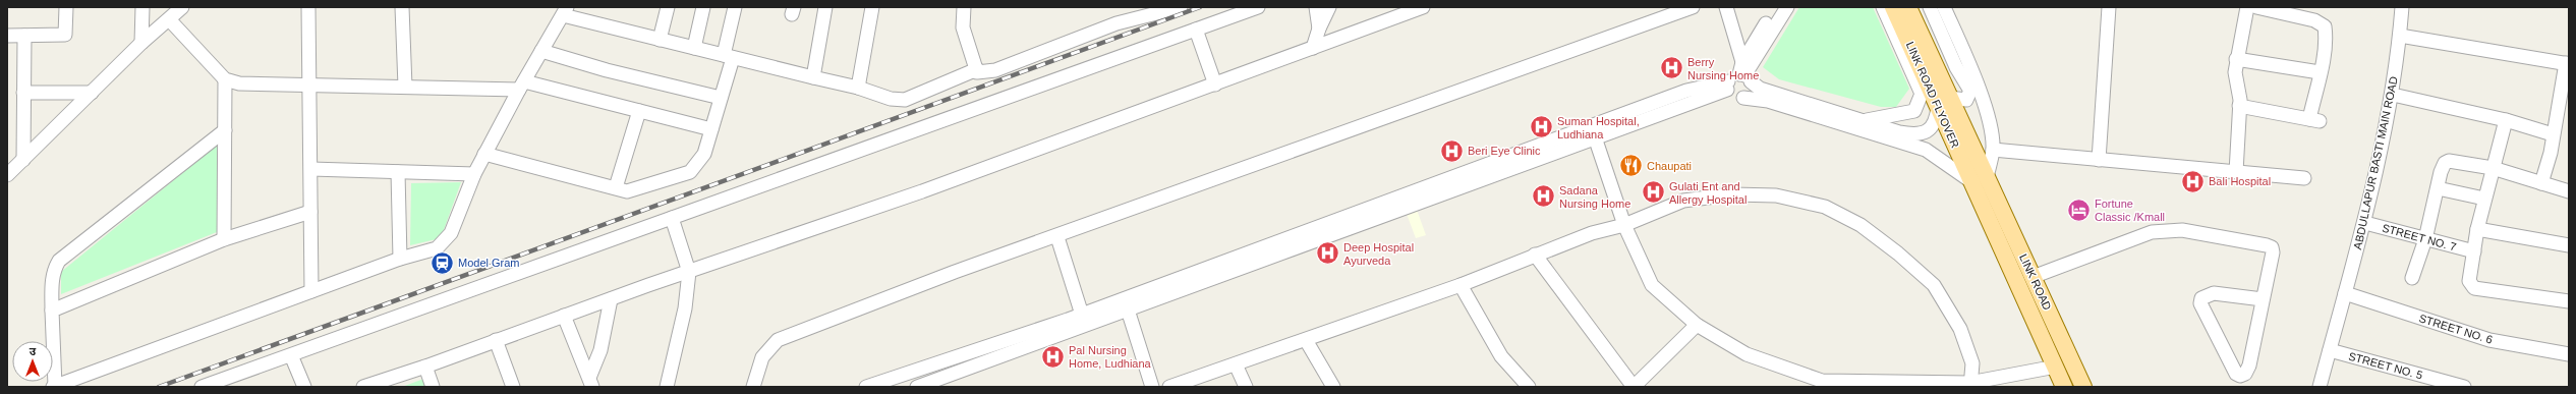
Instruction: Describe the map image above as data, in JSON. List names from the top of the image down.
{
  "streets": {
    "main road": ["LINK ROAD FLYOVER", "LINK ROAD"],
    "street": [
      "ABDULLAPUR BASTI MAIN ROAD",
      "STREET NO. 7",
      "STREET NO. 6",
      "STREET NO. 5"
    ]
  },
  "crossings": [
    ["LINK ROAD FLYOVER", "LINK ROAD"],
    ["ABDULLAPUR BASTI MAIN ROAD", "STREET NO. 7"],
    ["ABDULLAPUR BASTI MAIN ROAD", "STREET NO. 6"],
    ["ABDULLAPUR BASTI MAIN ROAD", "STREET NO. 5"]
  ],
  "places": {
    "hospital": [
      "Berry Nursing Home",
      "Suman Hospital, Ludhiana",
      "Beri Eye Clinic",
      "Bali Hospital",
      "Gulati Ent and Allergy Hospital",
      "Sadana Nursing Home",
      "Deep Hospital Ayurveda",
      "Pal Nursing Home, Ludhiana"
    ],
    "restaurant": ["Chaupati"],
    "hotel": ["Fortune Classic /Kmall"],
    "station": ["Model Gram"]
  },
  "north": "top"
}
